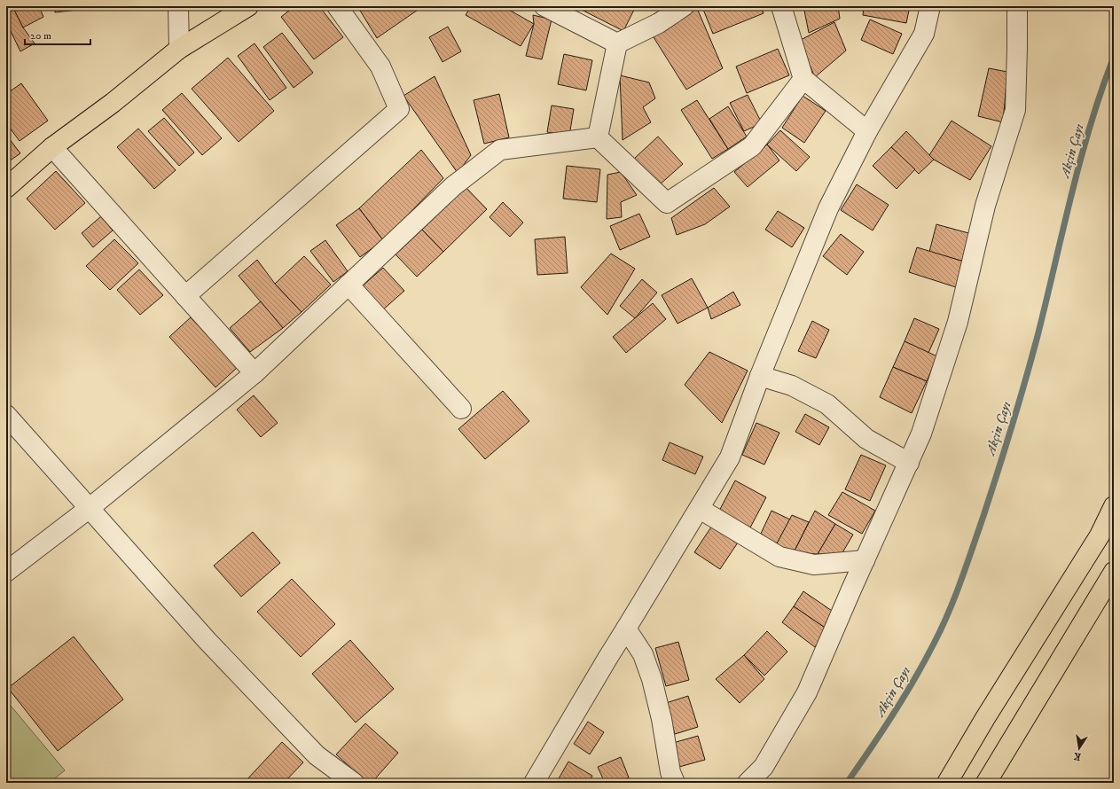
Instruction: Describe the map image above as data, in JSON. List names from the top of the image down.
{
  "water": ["Akçin Çayı"],
  "scale_bar": "20 m",
  "north": "bottom"
}
